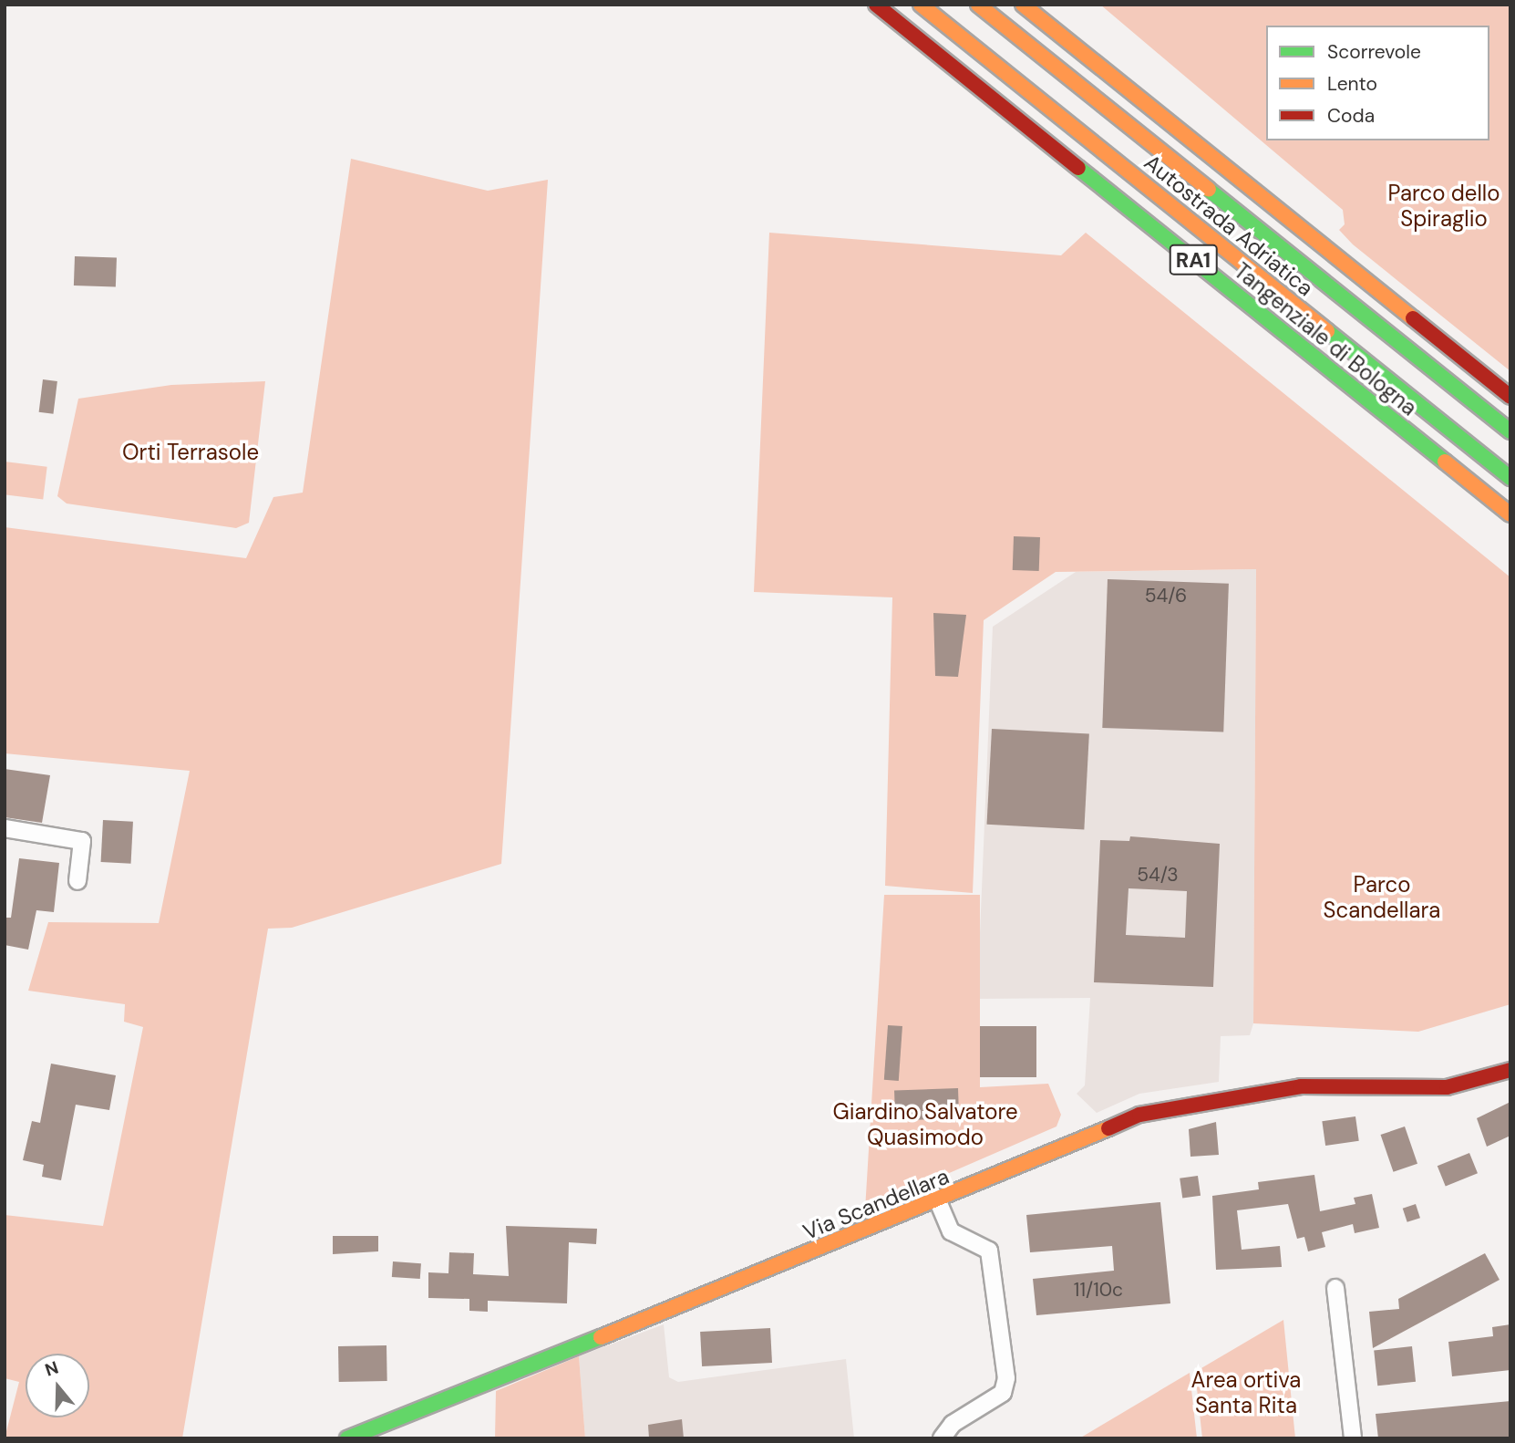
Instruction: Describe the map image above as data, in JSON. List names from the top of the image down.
{
  "streets": {
    "main road": [
      "Autostrada Adriatica",
      "RA1",
      "Tangenziale di Bologna",
      "Via Scandellara"
    ]
  },
  "parks": [
    "Parco dello Spiraglio",
    "Orti Terrasole",
    "Parco Scandellara",
    "Giardino Salvatore Quasimodo",
    "Area ortiva Santa Rita"
  ],
  "house_numbers": ["54/6", "54/3", "11/10c"],
  "legend": ["Scorrevole", "Lento", "Coda"],
  "north": "top"
}
